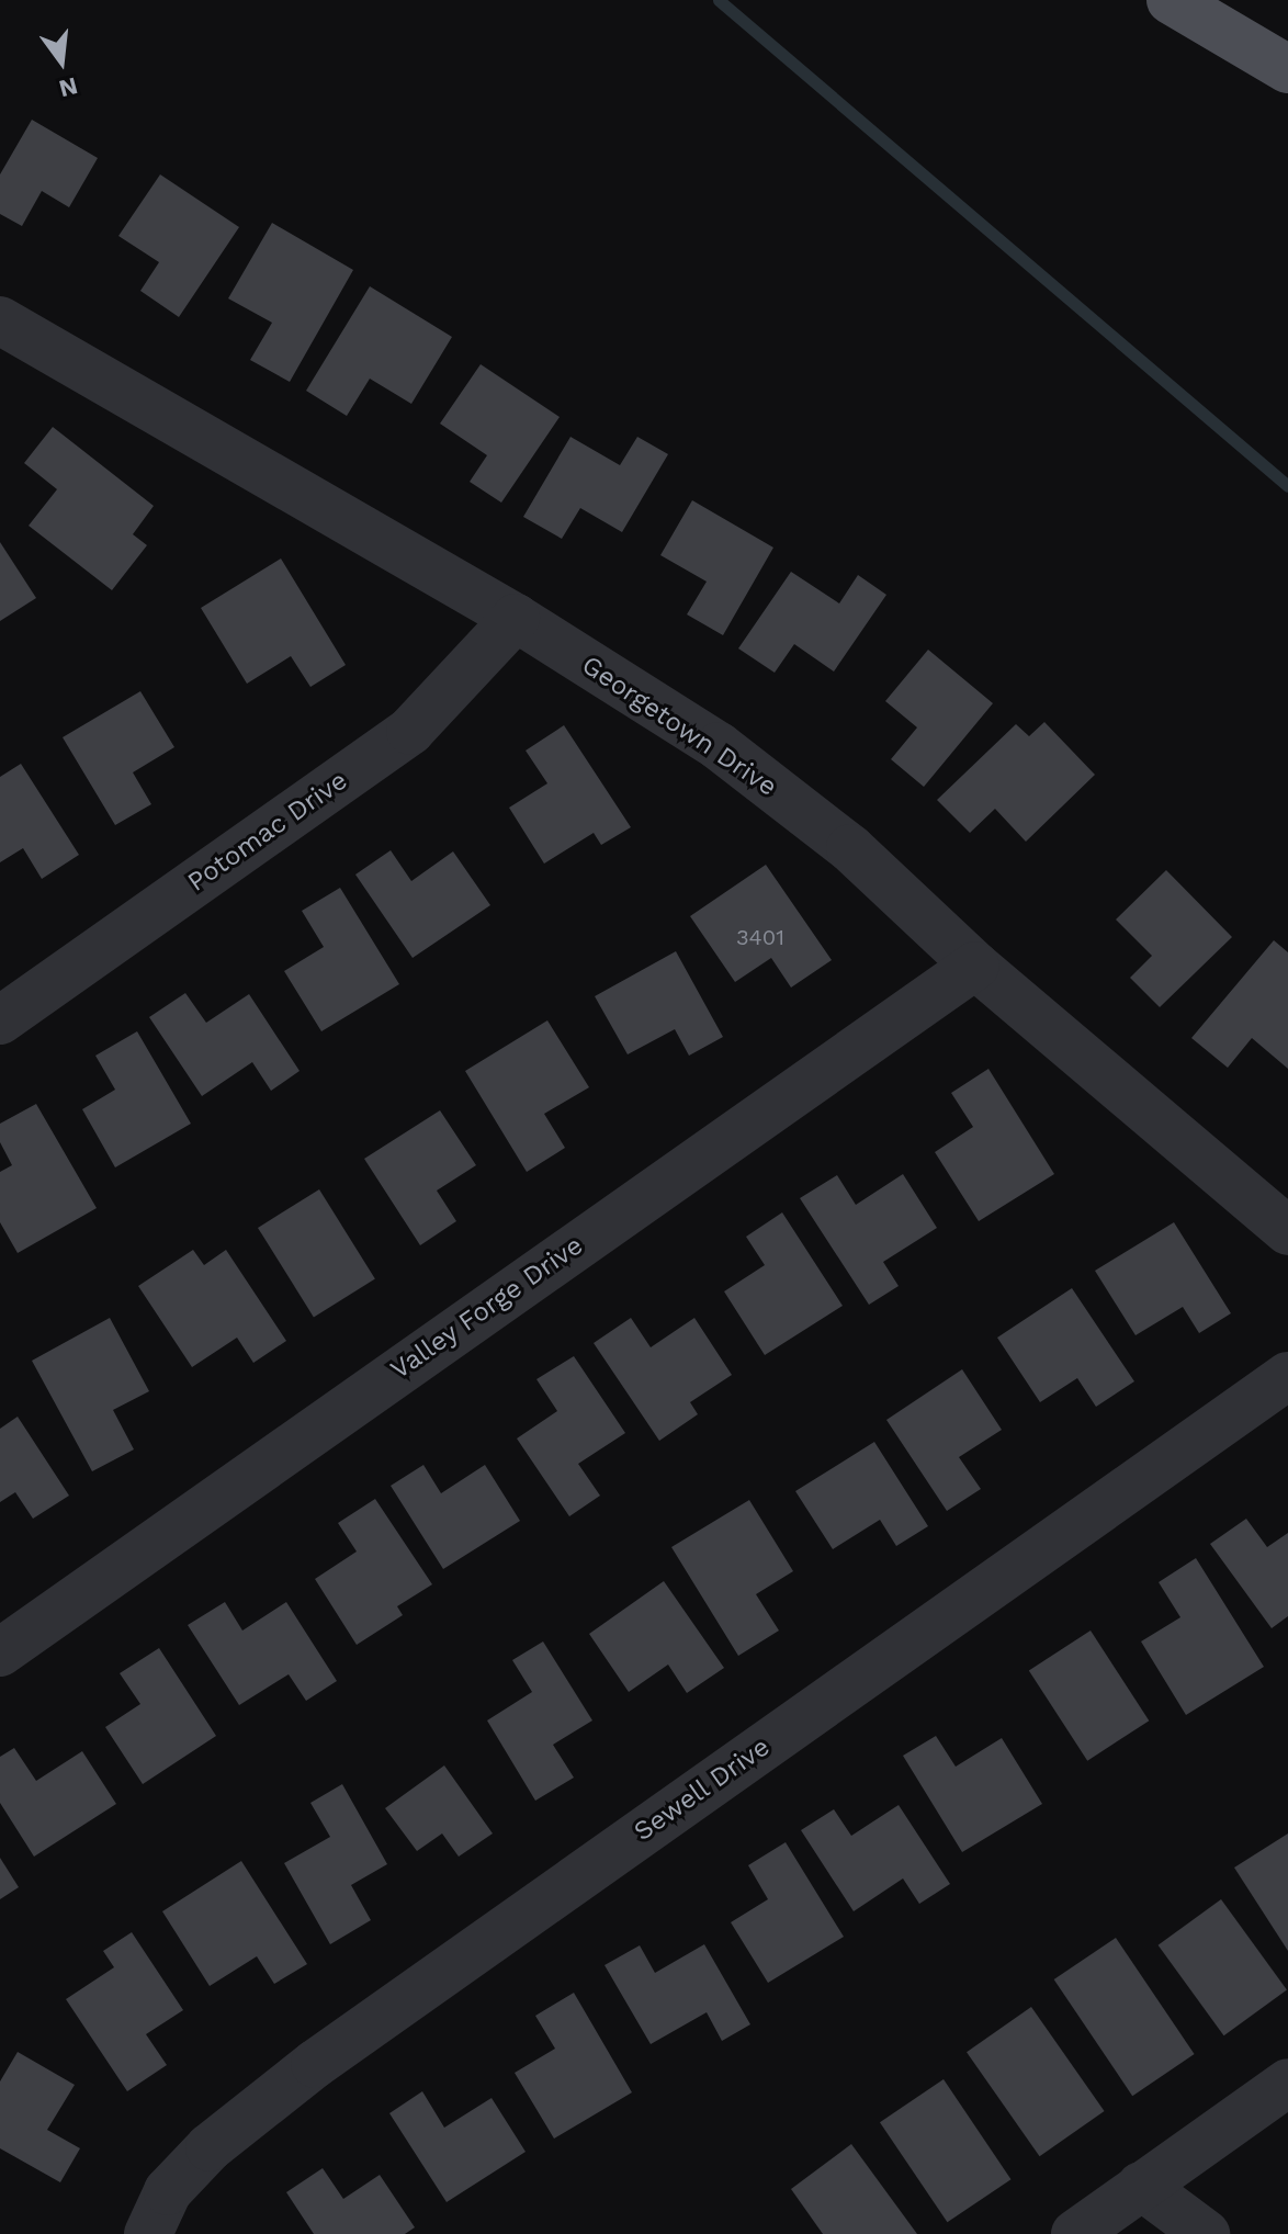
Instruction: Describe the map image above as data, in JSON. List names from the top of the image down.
{
  "streets": {
    "street": [
      "Georgetown Drive",
      "Potomac Drive",
      "Valley Forge Drive",
      "Sewell Drive"
    ]
  },
  "crossings": [
    ["Georgetown Drive", "Potomac Drive"],
    ["Georgetown Drive", "Valley Forge Drive"]
  ],
  "house_numbers": ["3401"],
  "north": "bottom"
}
